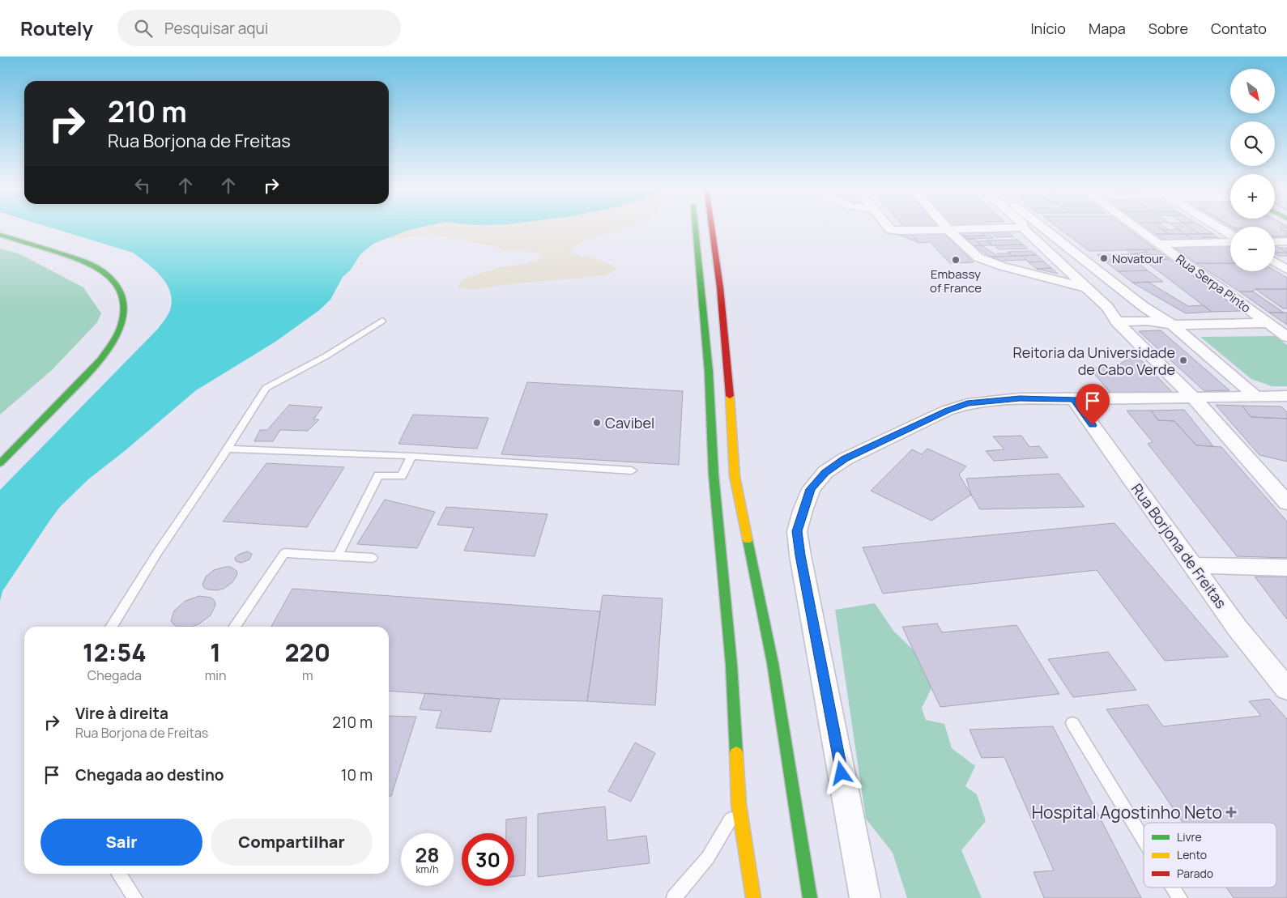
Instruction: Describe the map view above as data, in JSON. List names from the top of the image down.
{
  "streets": {
    "street": ["Rua Serpa Pinto", "Rua Borjona de Freitas"]
  },
  "places": {
    "other": [
      "Novatour",
      "Embassy of France",
      "Reitoria da Universidade de Cabo Verde",
      "Cavibel"
    ],
    "health": ["Hospital Agostinho Neto"]
  },
  "legend": ["Livre", "Lento", "Parado"],
  "north": "bottom right",
  "page": {
    "header": "Routely",
    "search": "Pesquisar aqui",
    "nav": [
      "Início",
      "Mapa",
      "Sobre",
      "Contato"
    ],
    "map_buttons": ["+", "−"],
    "turn": ["210 m", "Rua Borjona de Freitas"],
    "eta": [
      "12:54",
      "Chegada",
      "1",
      "min",
      "220",
      "m"
    ],
    "list": [
      {
        "name": "Vire à direita",
        "note": "Rua Borjona de Freitas",
        "value": "210 m"
      },
      {
        "name": "Chegada ao destino",
        "value": "10 m"
      }
    ],
    "buttons": ["Sair", "Compartilhar"],
    "speed": "28 km/h",
    "limit": "30"
  }
}
